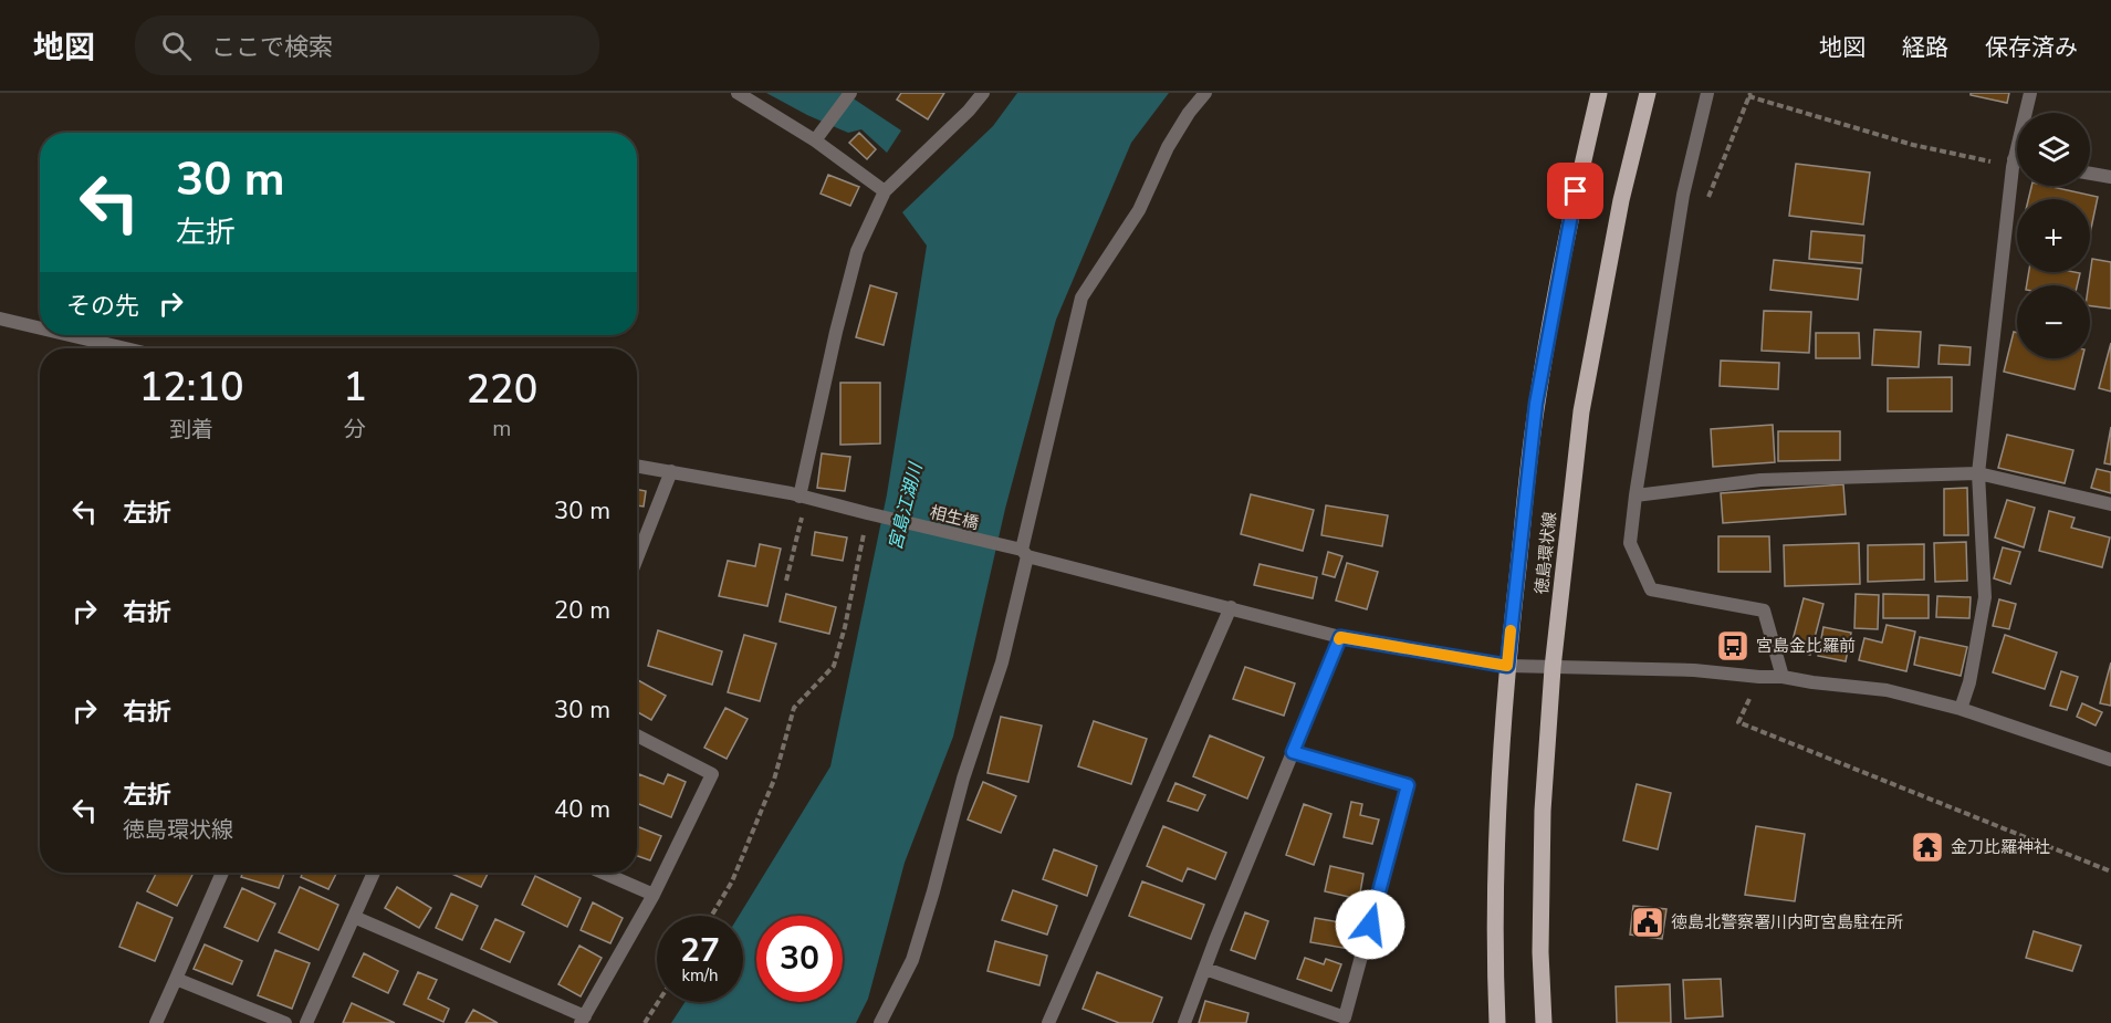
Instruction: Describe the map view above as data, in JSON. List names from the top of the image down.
{
  "streets": {
    "main road": ["徳島環状線"],
    "street": ["相生橋"]
  },
  "crossings": [
    ["相生橋", "徳島環状線"]
  ],
  "water": ["宮島江湖川"],
  "places": {
    "bus stop": ["宮島金比羅前"],
    "temple": ["金刀比羅神社"],
    "public building": ["徳島北警察署川内町宮島駐在所"]
  },
  "page": {
    "header": "地図",
    "search": "ここで検索",
    "nav": ["地図", "経路", "保存済み"],
    "map_buttons": ["+", "−"],
    "turn": ["30 m", "左折"],
    "then": "その先",
    "eta": [
      "12:10",
      "到着",
      "1",
      "分",
      "220",
      "m"
    ],
    "list": [
      {
        "name": "左折",
        "value": "30 m"
      },
      {
        "name": "右折",
        "value": "20 m"
      },
      {
        "name": "右折",
        "value": "30 m"
      },
      {
        "name": "左折",
        "note": "徳島環状線",
        "value": "40 m"
      }
    ],
    "speed": "27 km/h",
    "limit": "30"
  }
}
